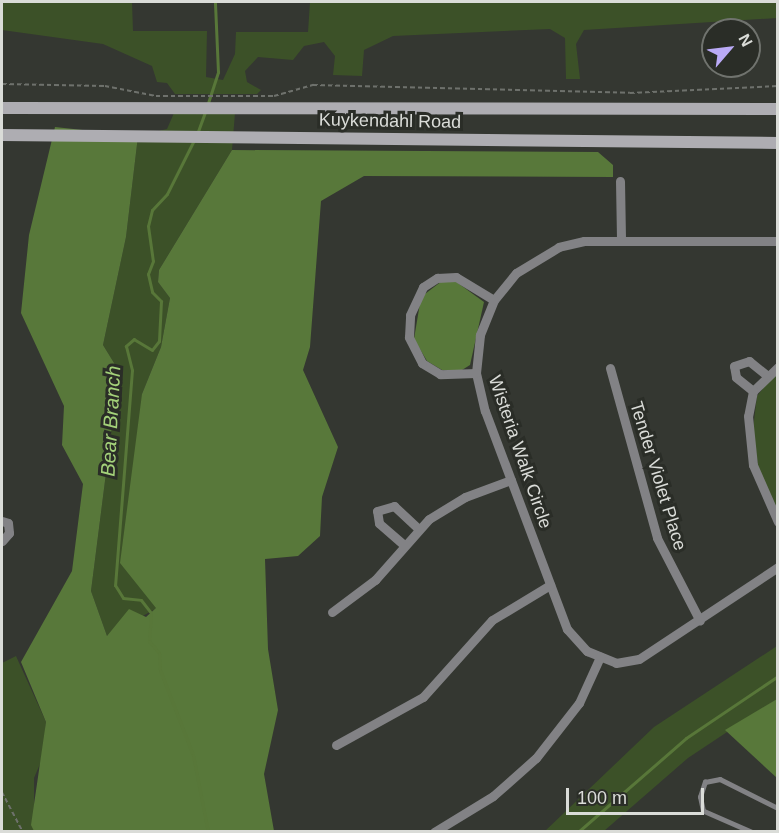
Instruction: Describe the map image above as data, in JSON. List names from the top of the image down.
{
  "streets": {
    "main road": ["Kuykendahl Road"],
    "street": ["Wisteria Walk Circle", "Tender Violet Place"]
  },
  "crossings": [
    ["Wisteria Walk Circle", "Tender Violet Place"]
  ],
  "water": ["Bear Branch"],
  "scale_bar": "100 m",
  "north": "top right"
}
